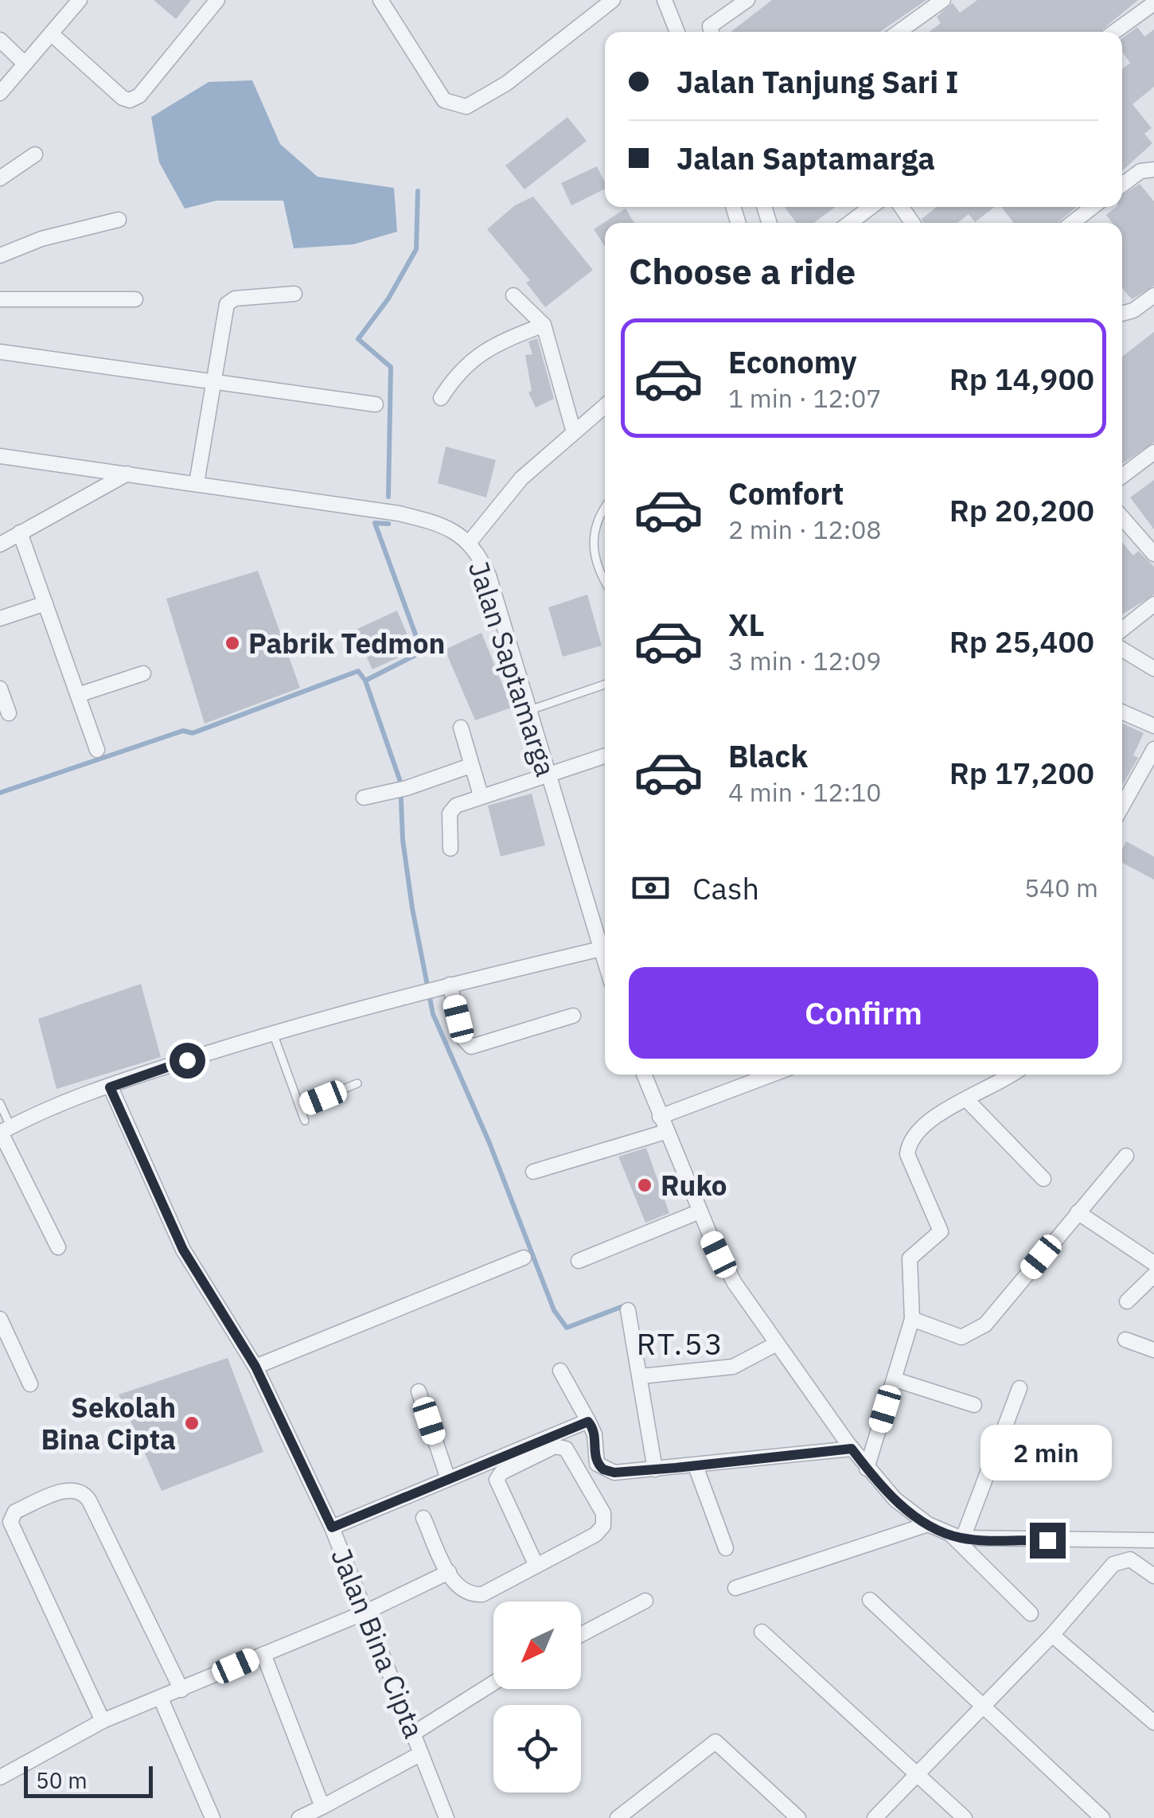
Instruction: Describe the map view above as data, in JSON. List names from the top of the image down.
{
  "streets": {
    "street": ["Jalan Saptamarga", "Jalan Bina Cipta"]
  },
  "districts": ["RT.53"],
  "places": ["Pabrik Tedmon", "Ruko", "Sekolah Bina Cipta"],
  "scale_bar": "50 m",
  "north": "bottom left",
  "page": {
    "banner": ["Jalan Tanjung Sari I", "Jalan Saptamarga"],
    "heading": "Choose a ride",
    "list": [
      {
        "name": "Economy",
        "note": "1 min · 12:07",
        "value": "Rp 14,900"
      },
      {
        "name": "Comfort",
        "note": "2 min · 12:08",
        "value": "Rp 20,200"
      },
      {
        "name": "XL",
        "note": "3 min · 12:09",
        "value": "Rp 25,400"
      },
      {
        "name": "Black",
        "note": "4 min · 12:10",
        "value": "Rp 17,200"
      }
    ],
    "pay": ["Cash", "540 m"],
    "buttons": "Confirm",
    "bubble": "2 min",
    "scale": "50 m"
  }
}
